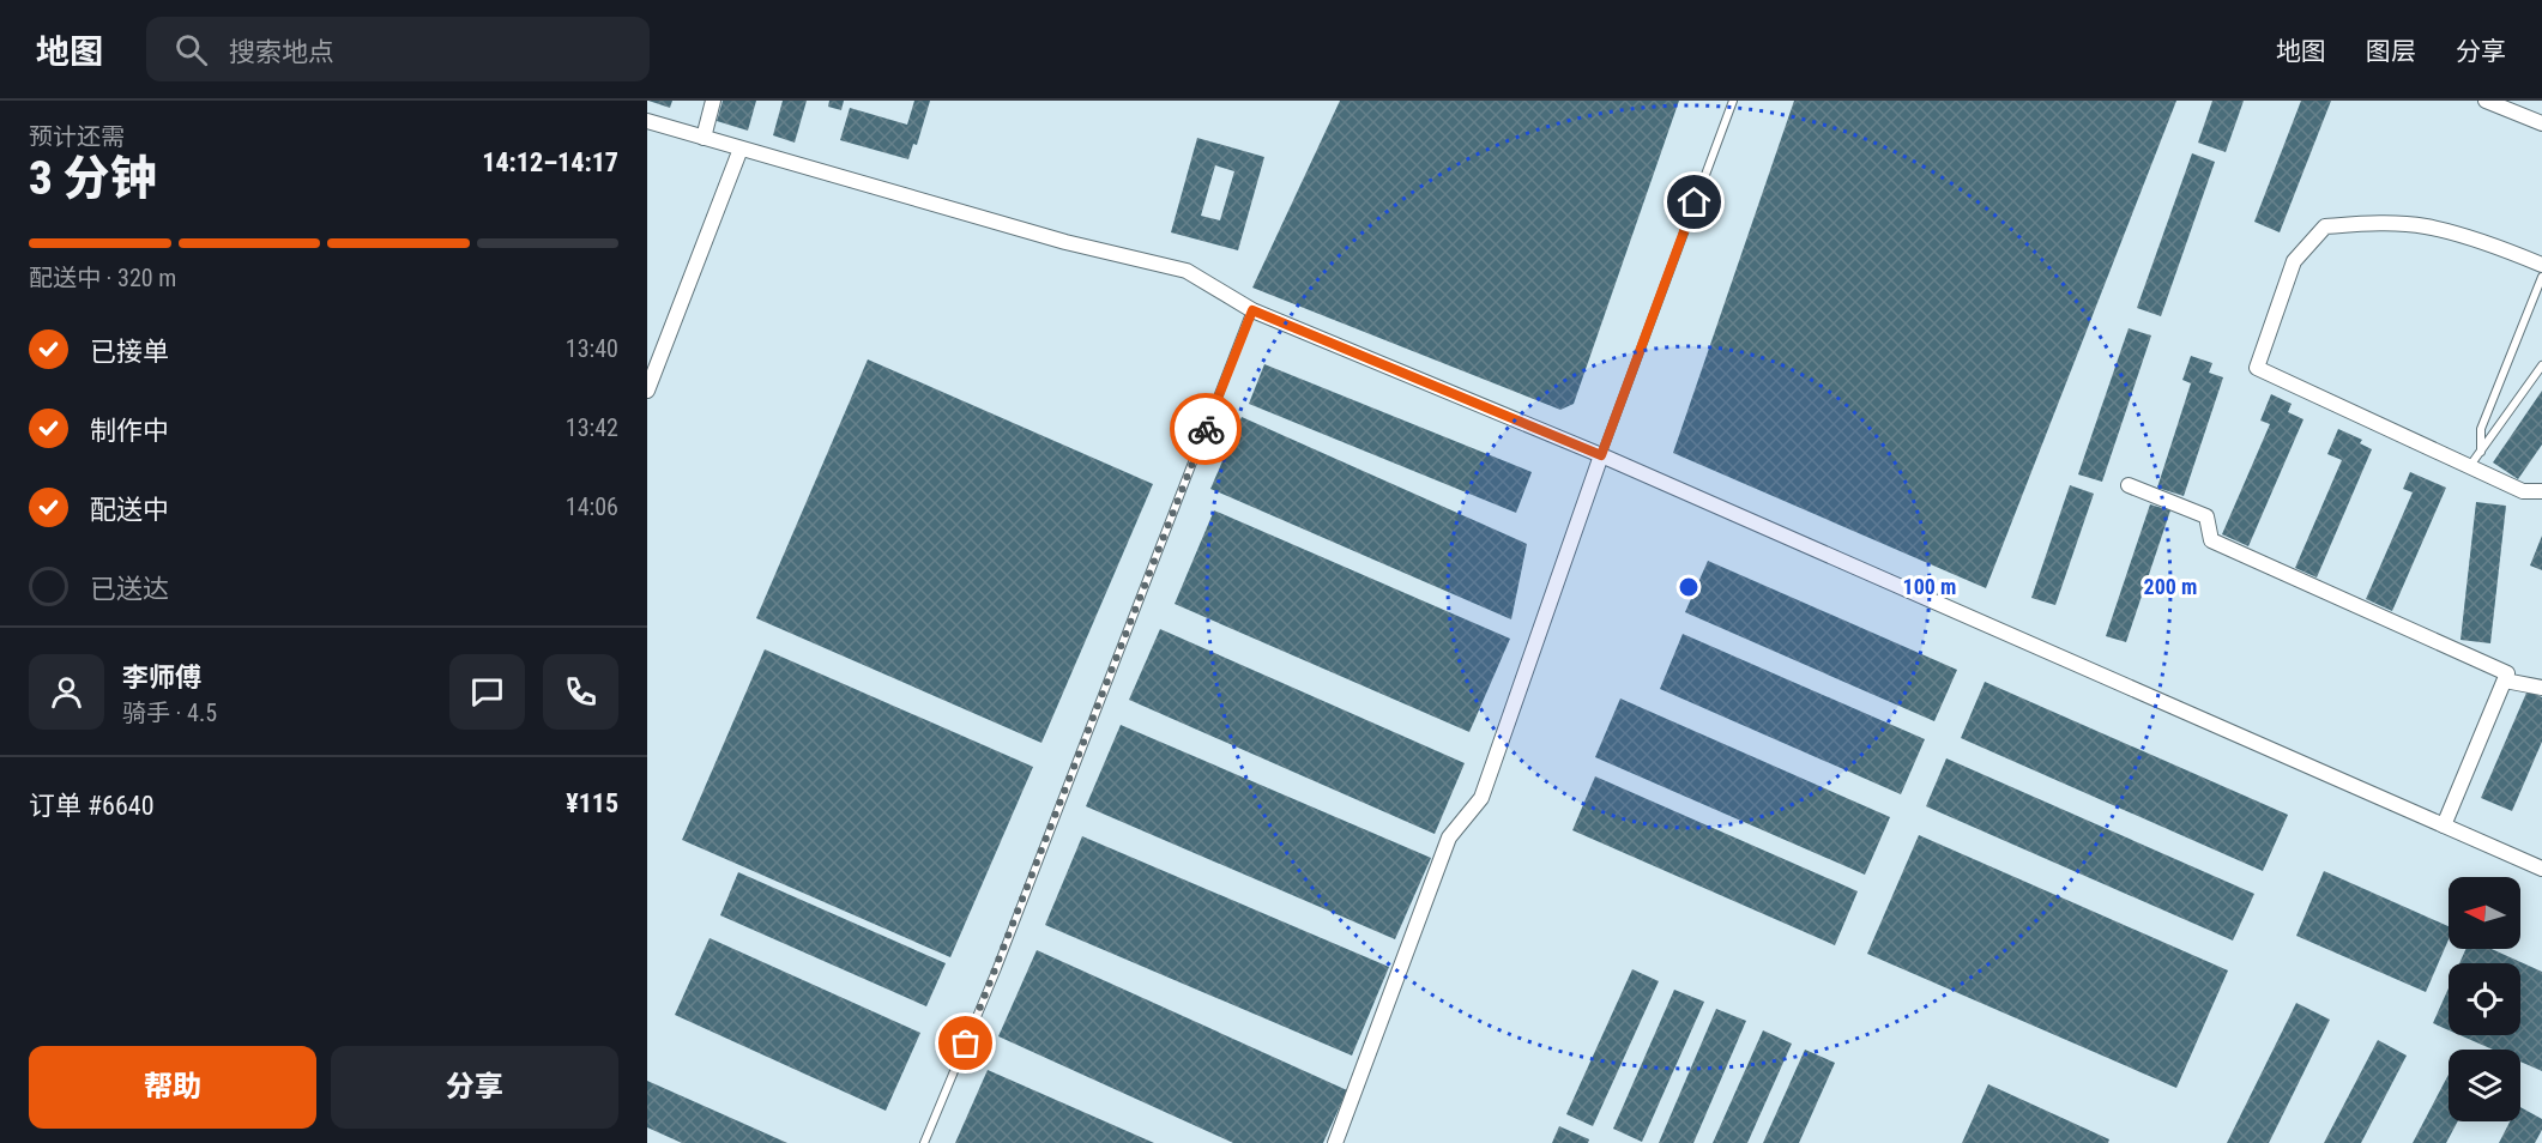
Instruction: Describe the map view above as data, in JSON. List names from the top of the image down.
{
  "north": "left",
  "page": {
    "header": "地图",
    "search": "搜索地点",
    "nav": ["地图", "图层", "分享"],
    "heading": ["3 分钟", "预计还需", "14:12–14:17"],
    "panel": [
      "李师傅",
      "骑手 · 4.5",
      "订单 #6640",
      "¥115"
    ],
    "bar": "配送中 · 320 m",
    "list": [
      ["已接单", "13:40"],
      ["制作中", "13:42"],
      ["配送中", "14:06"],
      "已送达"
    ],
    "buttons": ["帮助", "分享"]
  },
  "rings": ["100 m", "200 m"]
}
